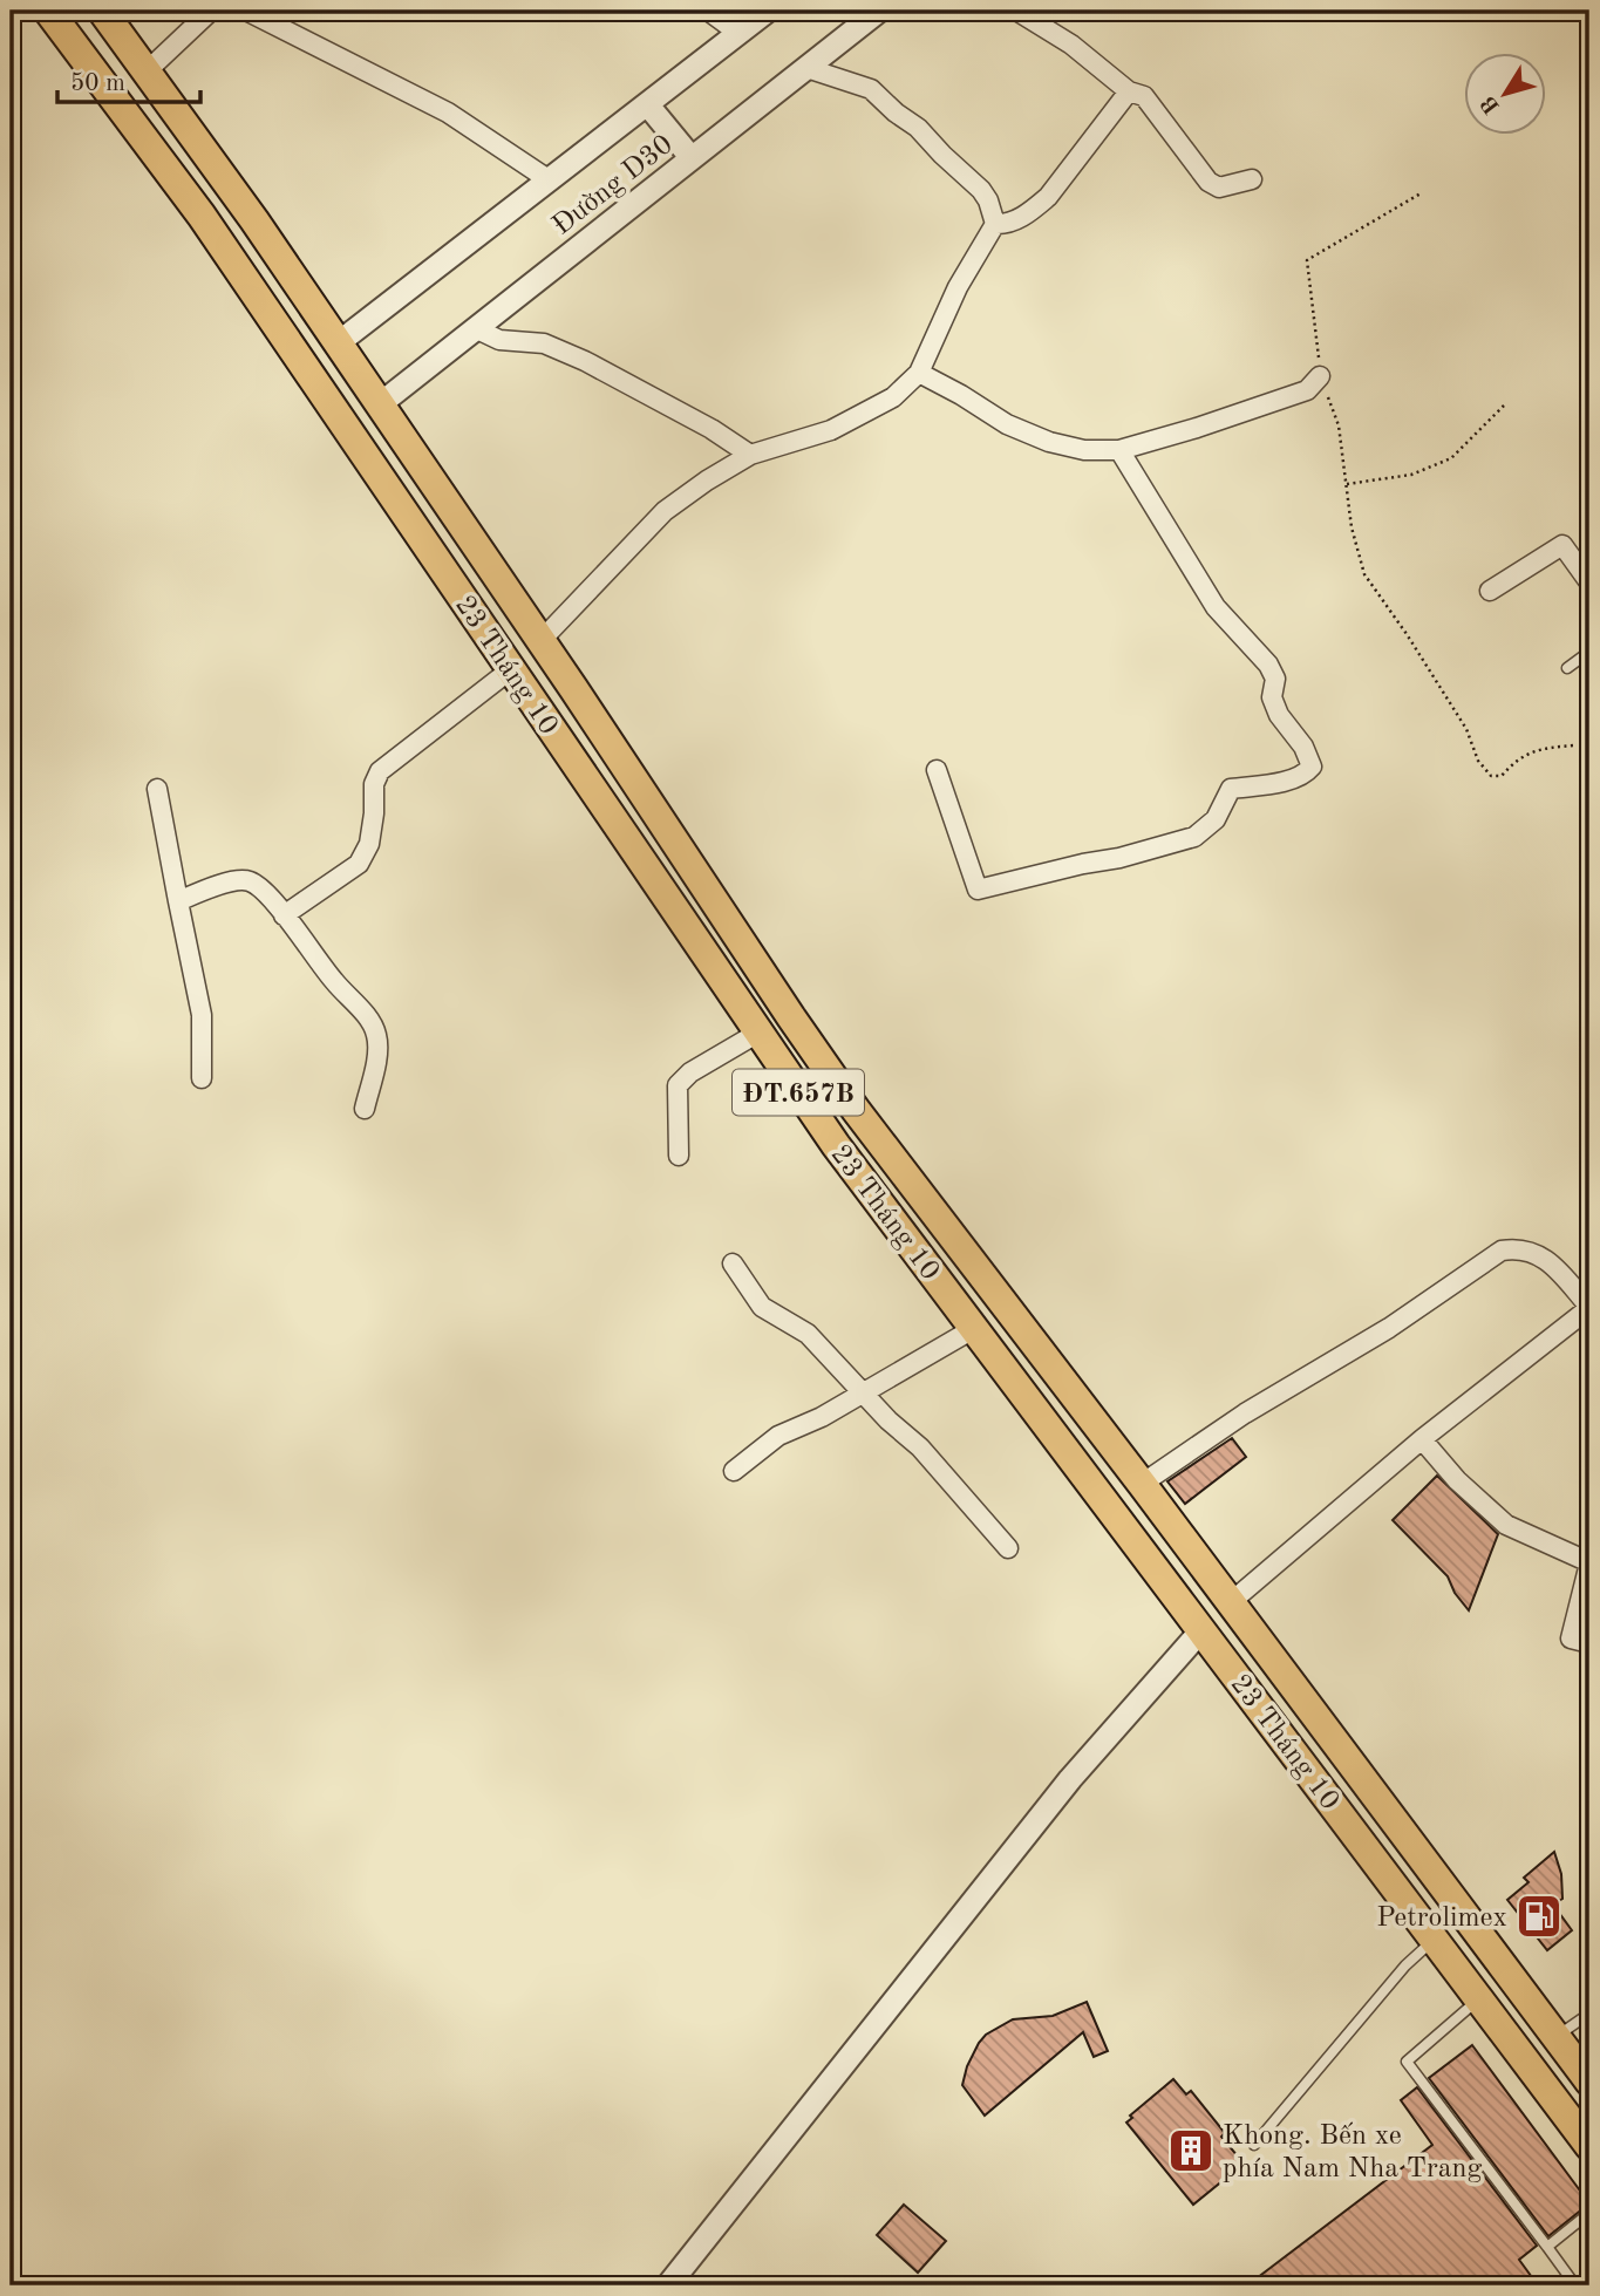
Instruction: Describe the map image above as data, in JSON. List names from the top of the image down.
{
  "streets": {
    "main road": ["23 Tháng 10", "ĐT.657B"],
    "street": ["Đường D30"]
  },
  "crossings": [
    ["Đường D30", "23 Tháng 10"]
  ],
  "places": {
    "fuel station": ["Petrolimex"],
    "building": ["Khong. Bến xe phía Nam Nha Trang"]
  },
  "scale_bar": "50 m",
  "north": "bottom left"
}
